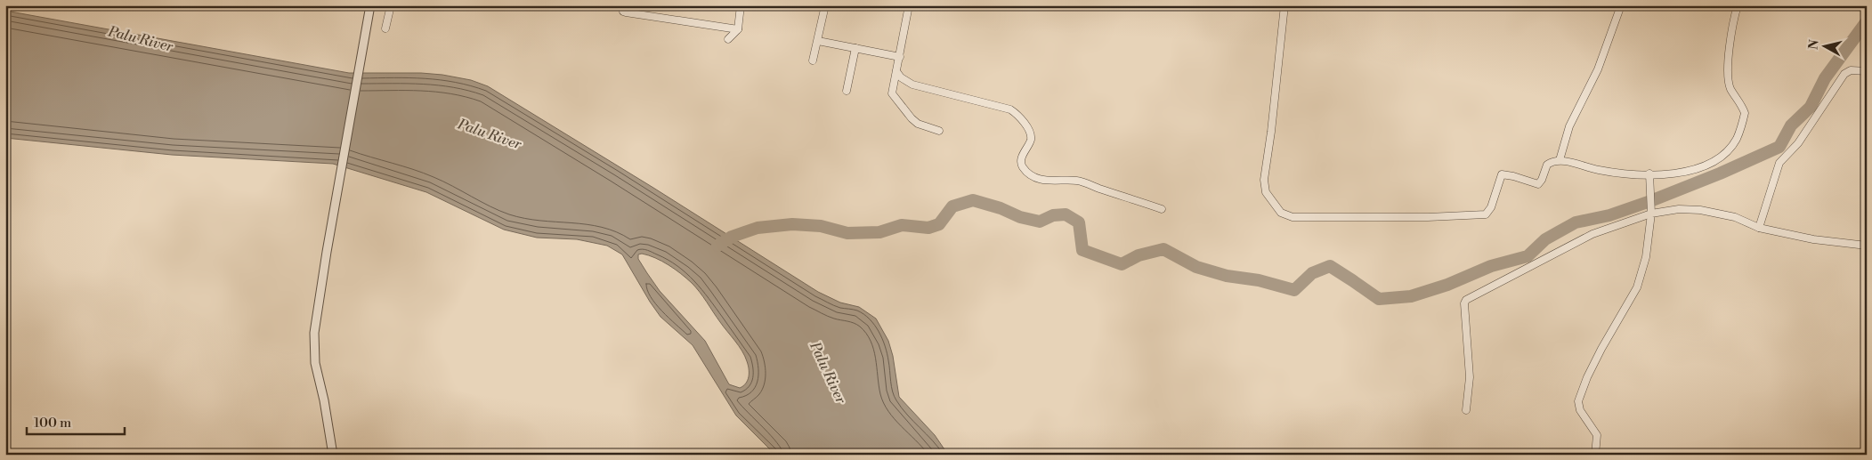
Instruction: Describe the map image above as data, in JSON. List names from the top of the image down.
{
  "water": ["Palu River"],
  "scale_bar": "100 m",
  "north": "left"
}
